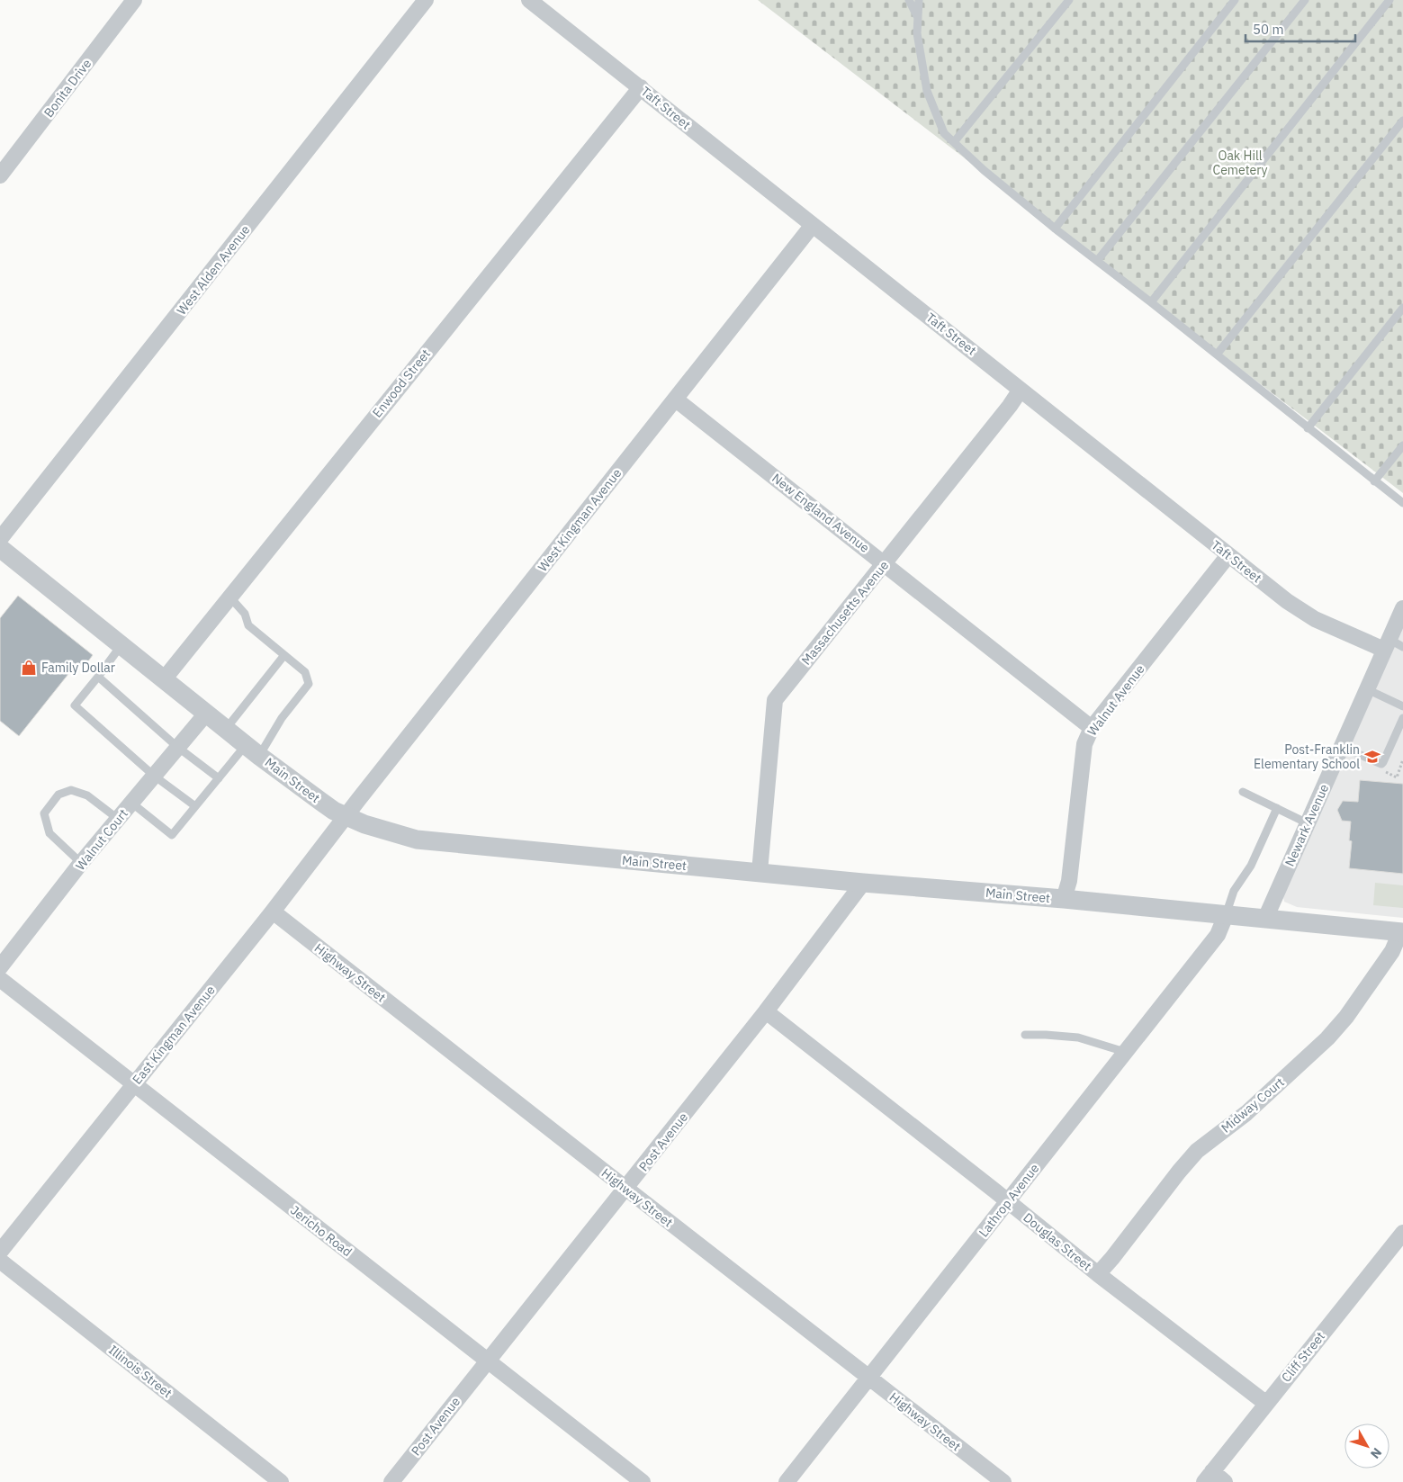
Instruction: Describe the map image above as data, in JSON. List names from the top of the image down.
{
  "streets": {
    "street": [
      "Bonita Drive",
      "Taft Street",
      "West Alden Avenue",
      "Enwood Street",
      "New England Avenue",
      "West Kingman Avenue",
      "Massachusetts Avenue",
      "Walnut Avenue",
      "Main Street",
      "Newark Avenue",
      "Walnut Court",
      "Highway Street",
      "East Kingman Avenue",
      "Midway Court",
      "Post Avenue",
      "Lathrop Avenue",
      "Jericho Road",
      "Douglas Street",
      "Cliff Street",
      "Illinois Street"
    ]
  },
  "crossings": [
    ["Taft Street", "Enwood Street"],
    ["Taft Street", "West Kingman Avenue"],
    ["Taft Street", "Massachusetts Avenue"],
    ["Taft Street", "Walnut Avenue"],
    ["Taft Street", "Newark Avenue"],
    ["Enwood Street", "Main Street"],
    ["New England Avenue", "West Kingman Avenue"],
    ["New England Avenue", "Massachusetts Avenue"],
    ["New England Avenue", "Walnut Avenue"],
    ["West Kingman Avenue", "Main Street"],
    ["West Kingman Avenue", "East Kingman Avenue"],
    ["Massachusetts Avenue", "Main Street"],
    ["Walnut Avenue", "Main Street"],
    ["Main Street", "Newark Avenue"],
    ["Main Street", "Walnut Court"],
    ["Main Street", "East Kingman Avenue"],
    ["Main Street", "Midway Court"],
    ["Main Street", "Post Avenue"],
    ["Main Street", "Lathrop Avenue"],
    ["Highway Street", "East Kingman Avenue"],
    ["Highway Street", "Post Avenue"],
    ["Highway Street", "Lathrop Avenue"],
    ["East Kingman Avenue", "Jericho Road"],
    ["Midway Court", "Douglas Street"],
    ["Post Avenue", "Jericho Road"],
    ["Post Avenue", "Douglas Street"],
    ["Lathrop Avenue", "Douglas Street"],
    ["Douglas Street", "Cliff Street"]
  ],
  "parks": ["Oak Hill Cemetery"],
  "places": {
    "shop": ["Family Dollar"],
    "school or university": ["Post-Franklin Elementary School"]
  },
  "scale_bar": "50 m",
  "north": "bottom right"
}
